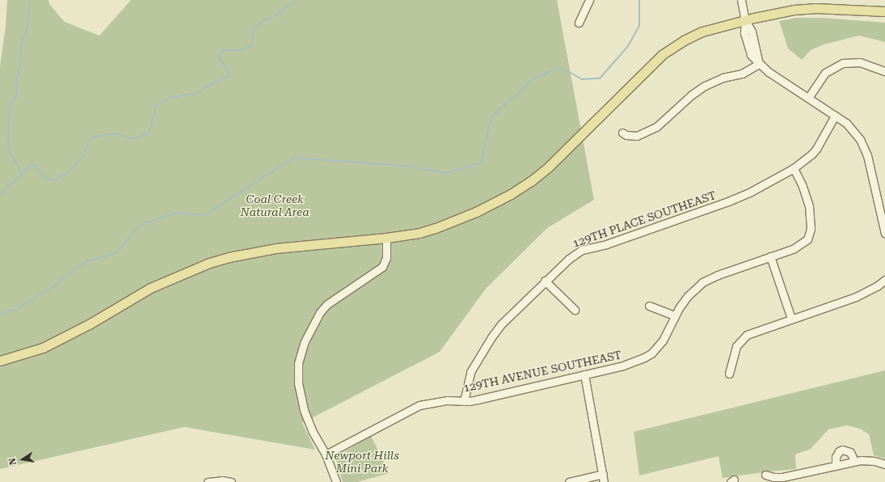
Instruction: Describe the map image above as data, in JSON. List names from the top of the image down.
{
  "streets": {
    "street": ["129TH PLACE SOUTHEAST", "129TH AVENUE SOUTHEAST"]
  },
  "crossings": [
    ["129TH PLACE SOUTHEAST", "129TH AVENUE SOUTHEAST"]
  ],
  "parks": ["Coal Creek Natural Area", "Newport Hills Mini Park"],
  "north": "left"
}
